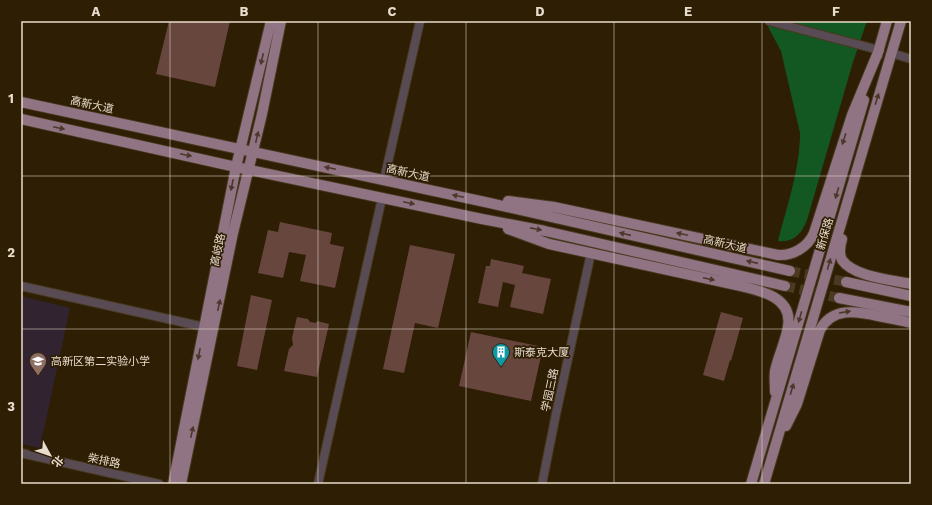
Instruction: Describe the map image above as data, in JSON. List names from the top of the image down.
{
  "streets": {
    "main road": ["高新大道", "新保路", "高岐路"],
    "street": ["学园三路", "柴排路"]
  },
  "crossings": [
    ["高新大道", "高岐路"]
  ],
  "places": {
    "building": ["斯泰克大厦"],
    "school or university": ["高新区第二实验小学"]
  },
  "north": "bottom right",
  "grid": {
    "columns": [
      "A",
      "B",
      "C",
      "D",
      "E",
      "F"
    ],
    "rows": ["1", "2", "3"]
  }
}
